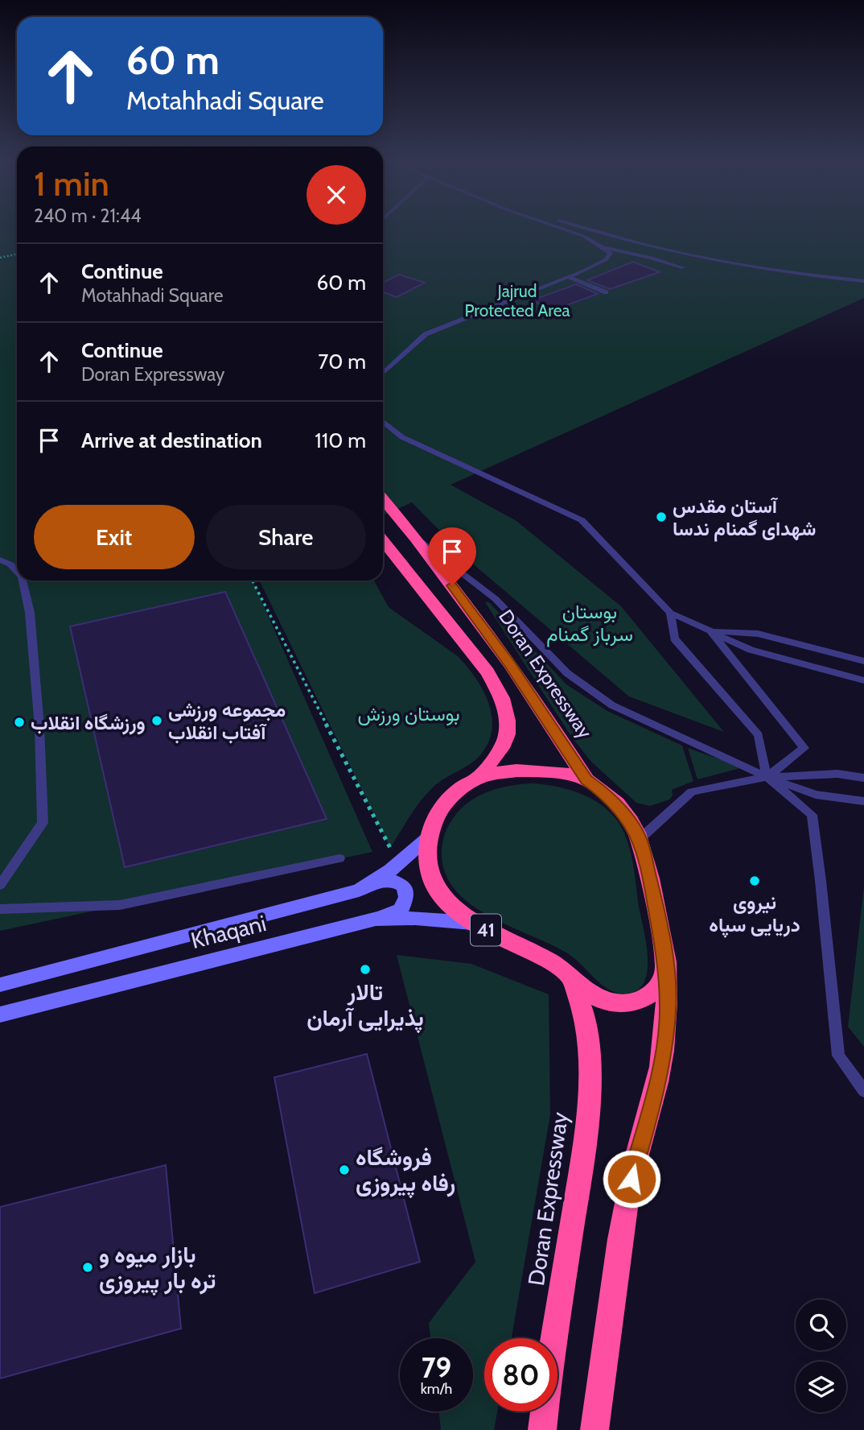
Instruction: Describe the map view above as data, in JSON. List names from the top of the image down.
{
  "streets": {
    "highway": ["Doran Expressway", "41"],
    "main road": ["Khaqani"]
  },
  "crossings": [
    ["Doran Expressway", "41"],
    ["41", "Khaqani"]
  ],
  "parks": ["Jajrud Protected Area", "بوستان سرباز گمنام", "بوستان ورزش"],
  "places": [
    "آستان مقدس شهدای گمنام ندسا",
    "مجموعه ورزشی آفتاب انقلاب",
    "ورزشگاه انقلاب",
    "نیروی دریایی سپاه",
    "تالار پذیرایی آرمان",
    "فروشگاه رفاه پیروزی",
    "بازار میوه و تره بار پیروزی"
  ],
  "page": {
    "turn": ["60 m", "Motahhadi Square"],
    "heading": ["1 min", "240 m · 21:44"],
    "list": [
      {
        "name": "Continue",
        "note": "Motahhadi Square",
        "value": "60 m"
      },
      {
        "name": "Continue",
        "note": "Doran Expressway",
        "value": "70 m"
      },
      {
        "name": "Arrive at destination",
        "value": "110 m"
      }
    ],
    "buttons": ["Exit", "Share"],
    "speed": "79 km/h",
    "limit": "80"
  }
}
